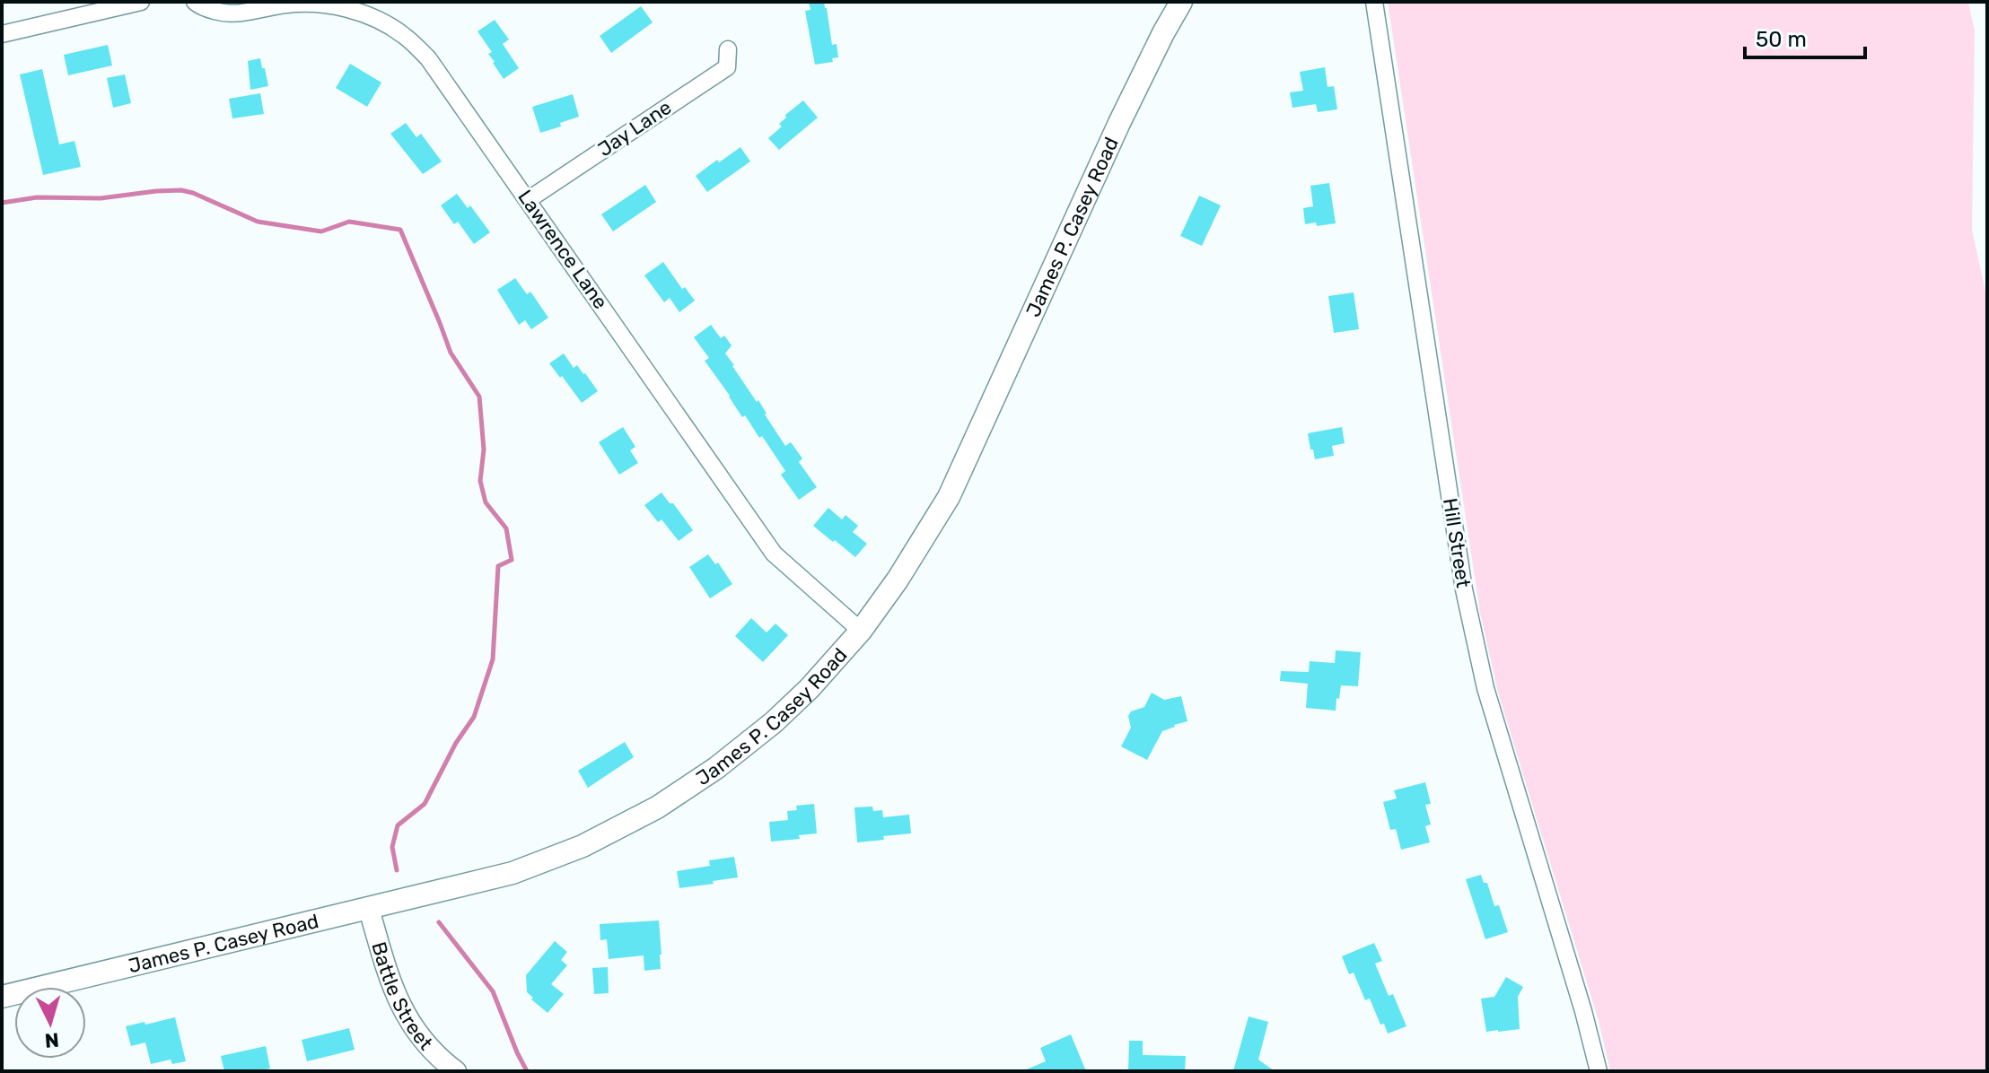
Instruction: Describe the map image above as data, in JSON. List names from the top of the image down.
{
  "streets": {
    "main road": ["James P. Casey Road"],
    "street": [
      "Jay Lane",
      "Lawrence Lane",
      "Hill Street",
      "Battle Street"
    ]
  },
  "crossings": [
    ["Jay Lane", "Lawrence Lane"],
    ["James P. Casey Road", "Lawrence Lane"],
    ["James P. Casey Road", "Battle Street"]
  ],
  "scale_bar": "50 m",
  "north": "bottom"
}
